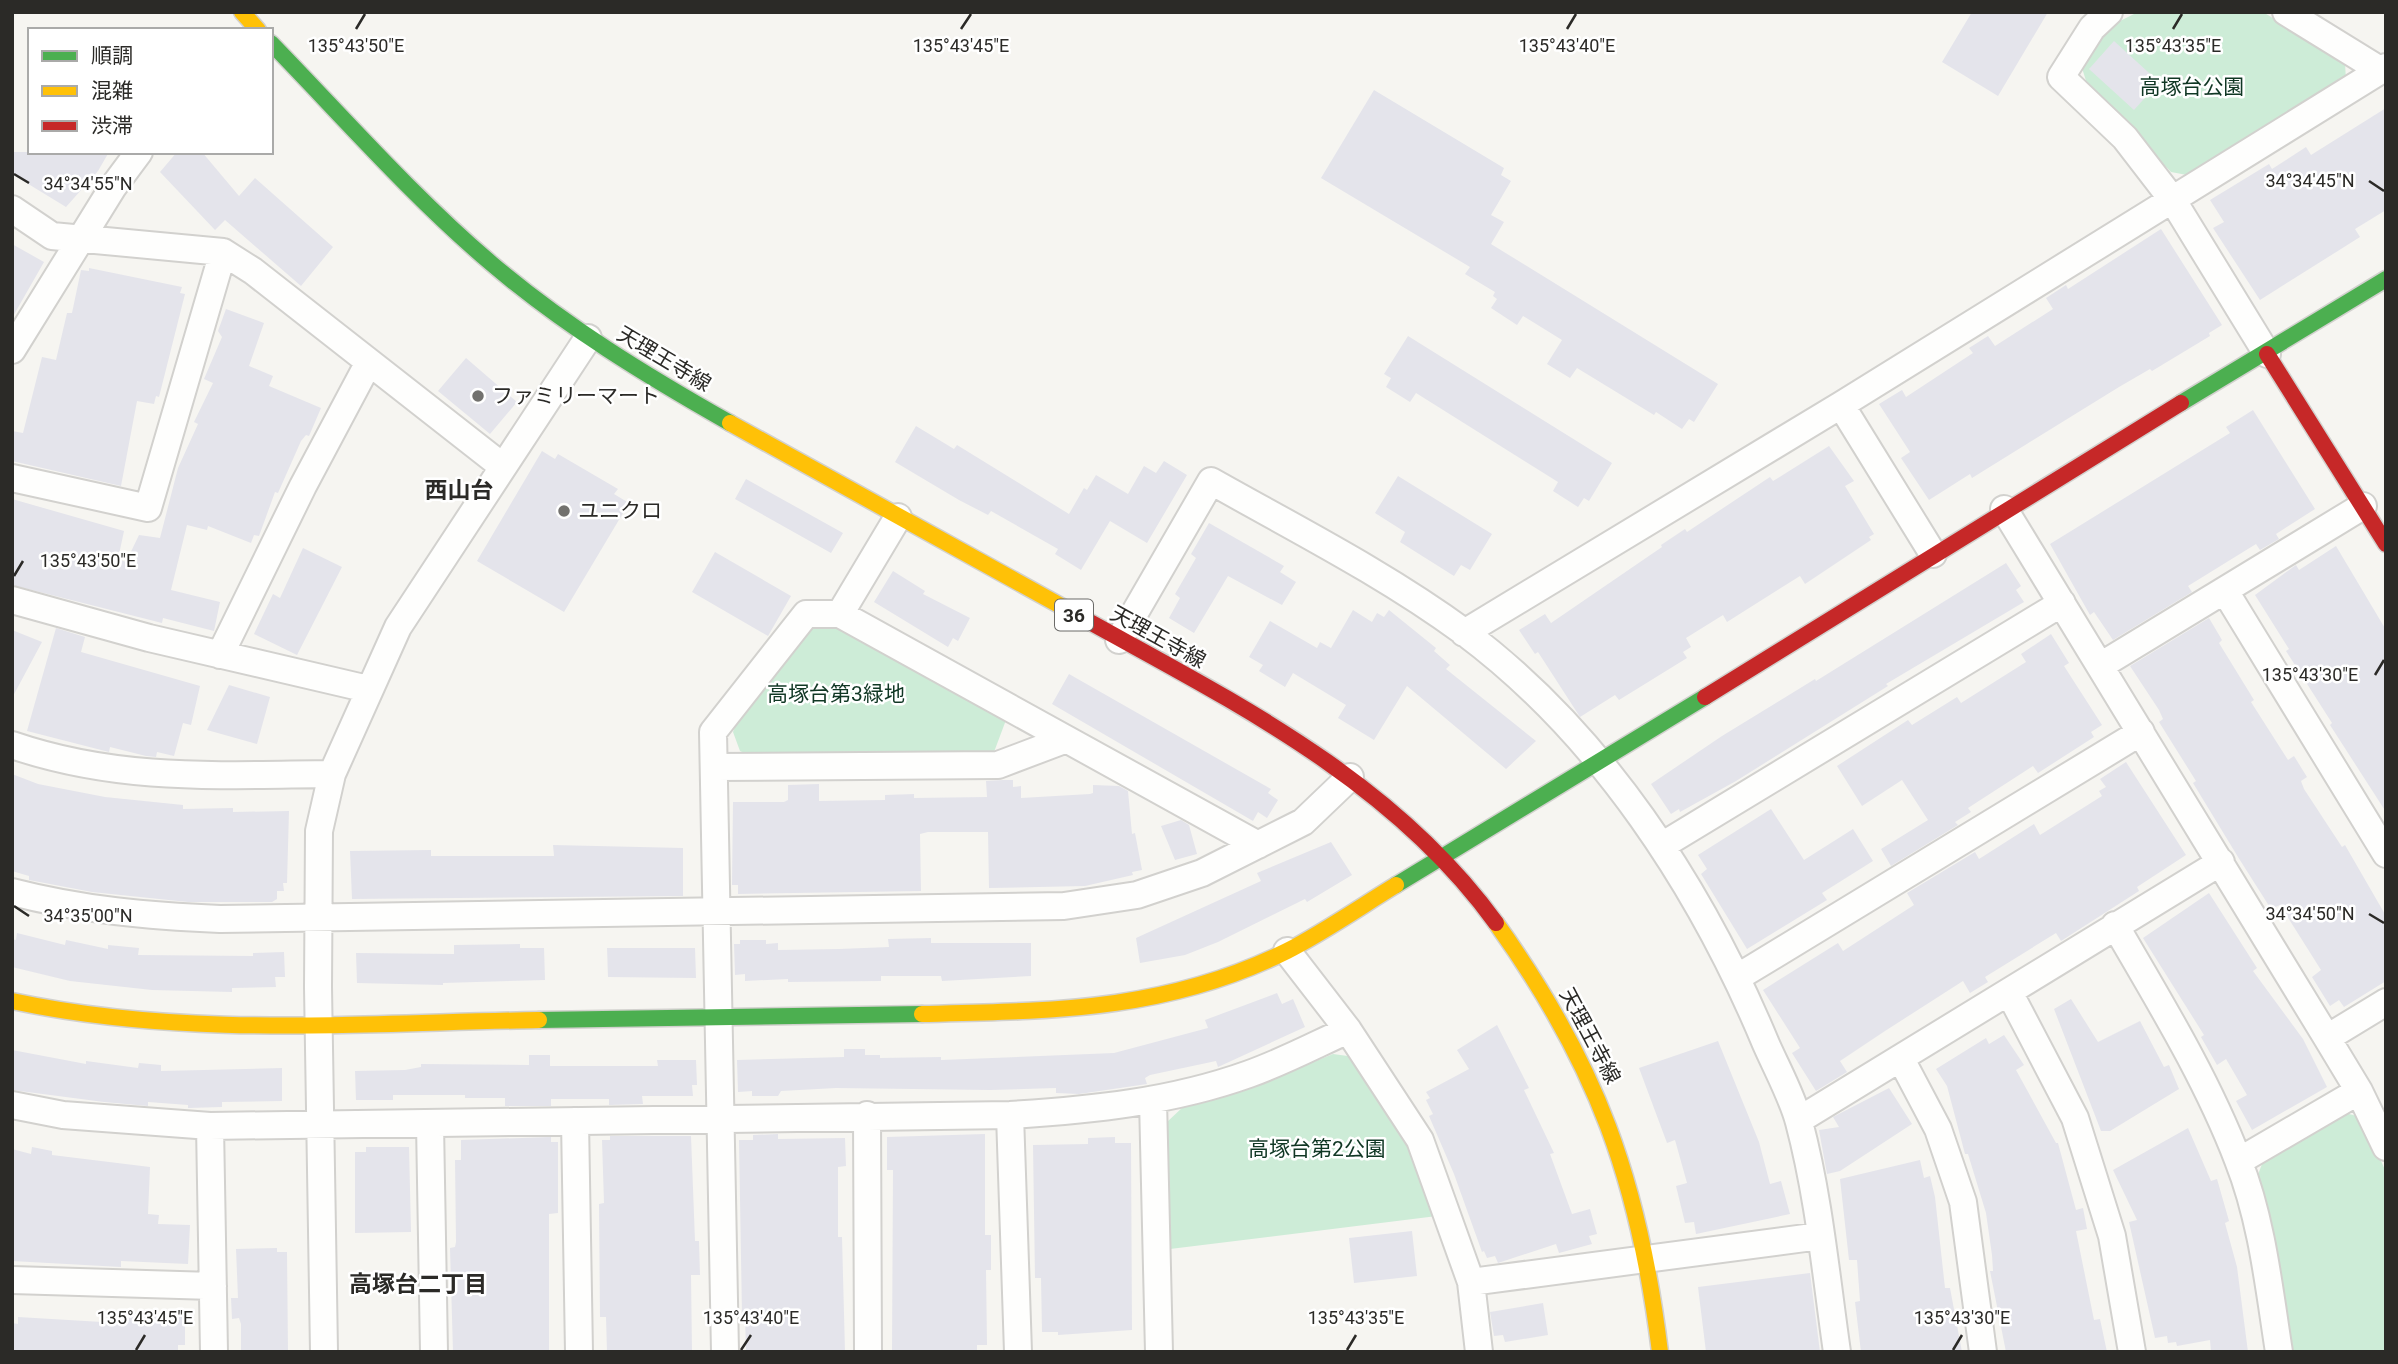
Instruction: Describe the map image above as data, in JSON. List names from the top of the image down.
{
  "streets": {
    "street": ["天理王寺線", "36"]
  },
  "districts": ["西山台", "高塚台二丁目"],
  "parks": ["高塚台公園", "高塚台第3緑地", "高塚台第2公園"],
  "places": ["ファミリーマート", "ユニクロ"],
  "legend": ["順調", "混雑", "渋滞"],
  "coordinates": [
    "135°43'50\"E",
    "135°43'45\"E",
    "135°43'40\"E",
    "135°43'35\"E",
    "34°34'45\"N",
    "34°34'55\"N",
    "135°43'30\"E",
    "34°34'50\"N",
    "34°35'00\"N"
  ]
}
